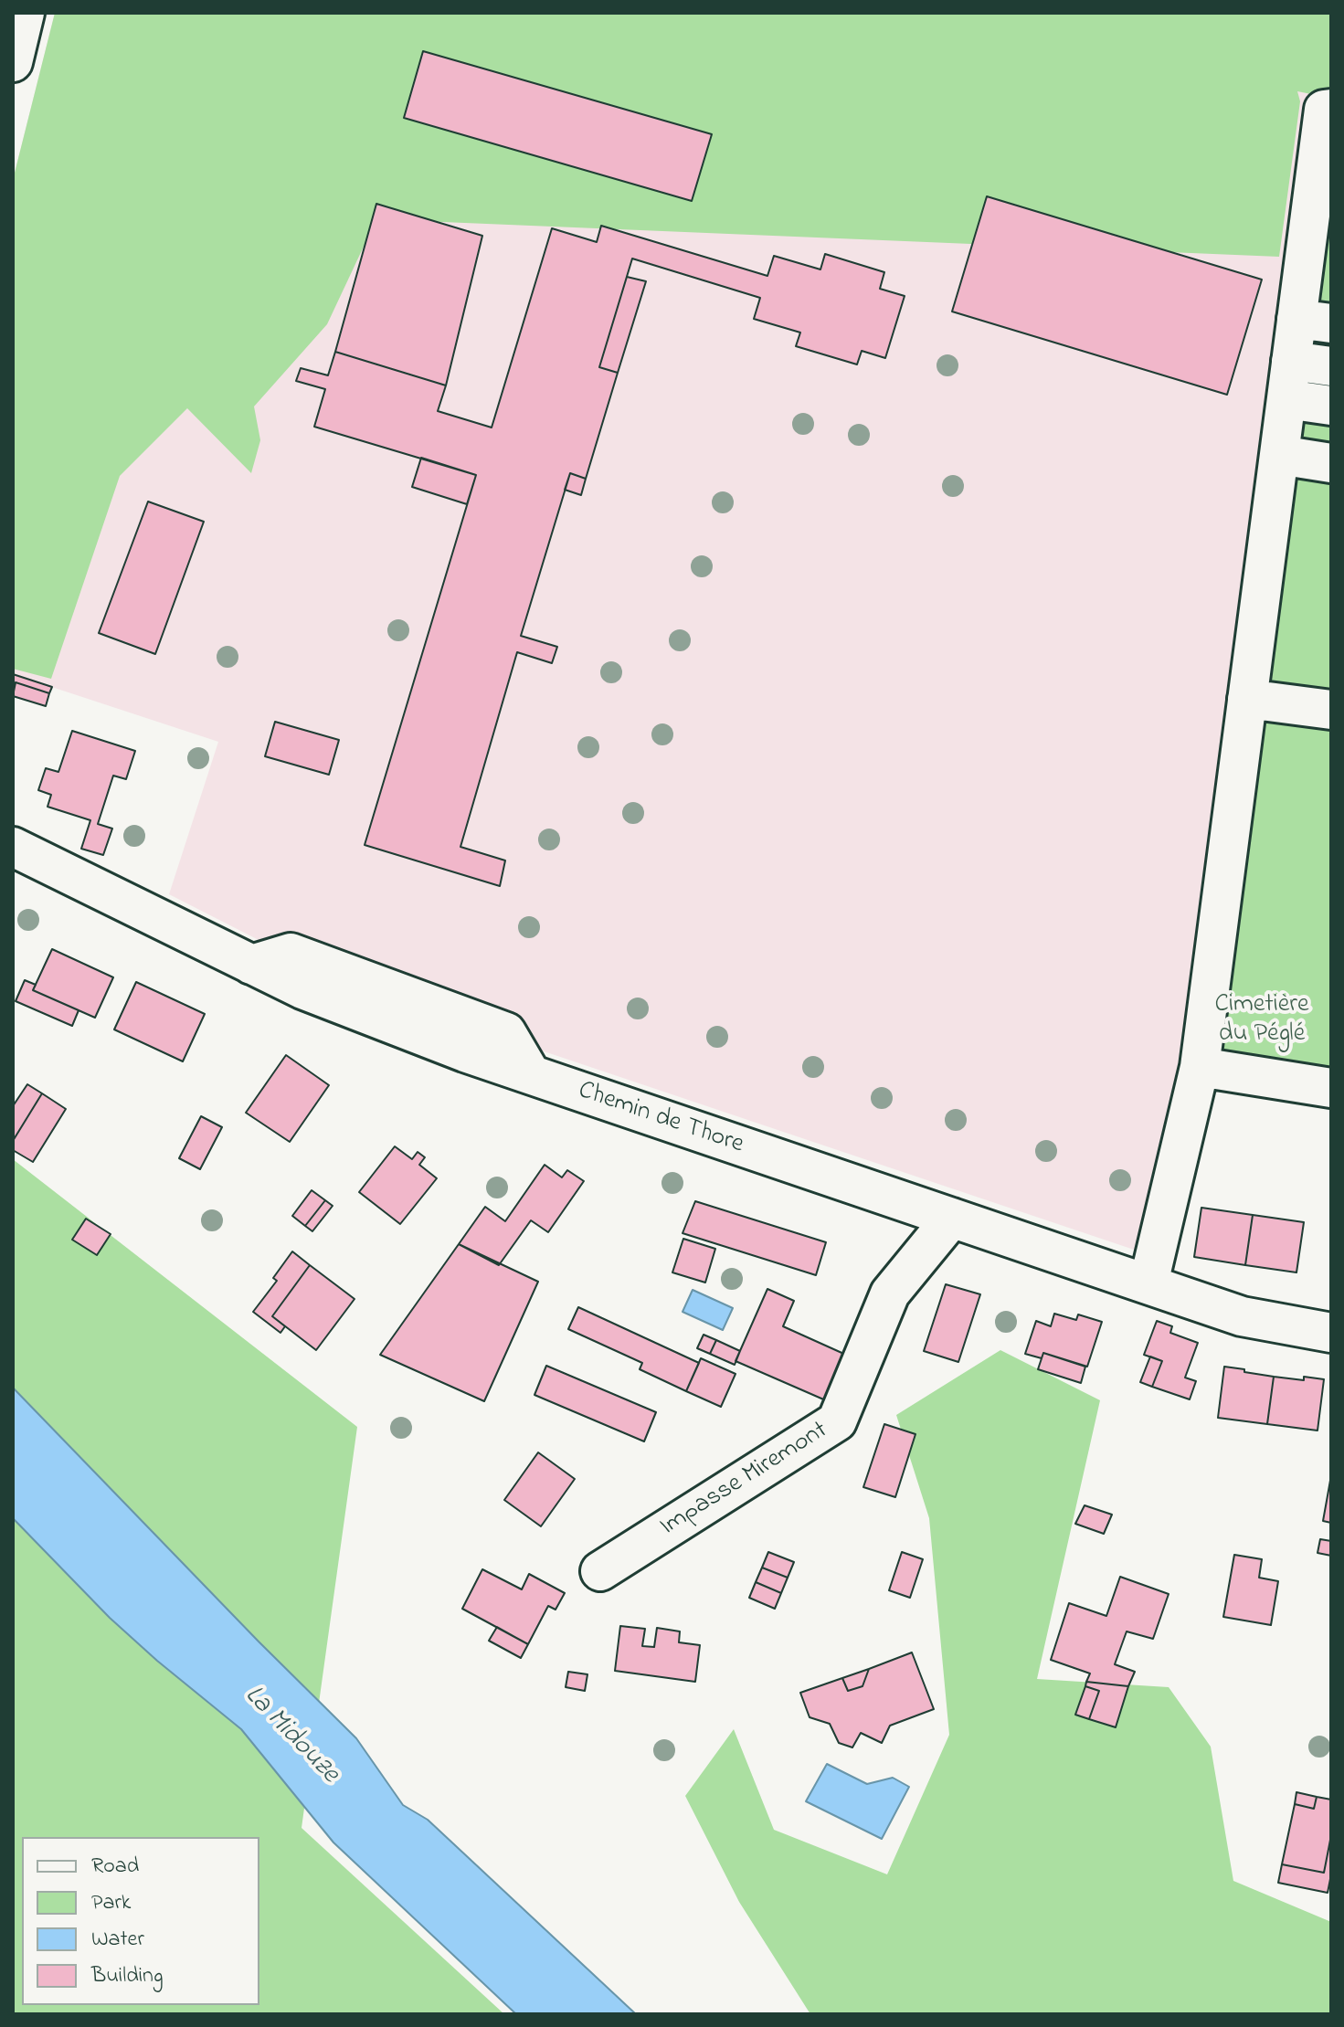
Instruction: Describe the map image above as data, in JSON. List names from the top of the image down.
{
  "streets": {
    "street": ["Chemin de Thore", "Impasse Miremont"]
  },
  "crossings": [
    ["Chemin de Thore", "Impasse Miremont"]
  ],
  "water": ["La Midouze"],
  "parks": ["Cimetière du Péglé"],
  "legend": [
    "Road",
    "Park",
    "Water",
    "Building"
  ]
}
